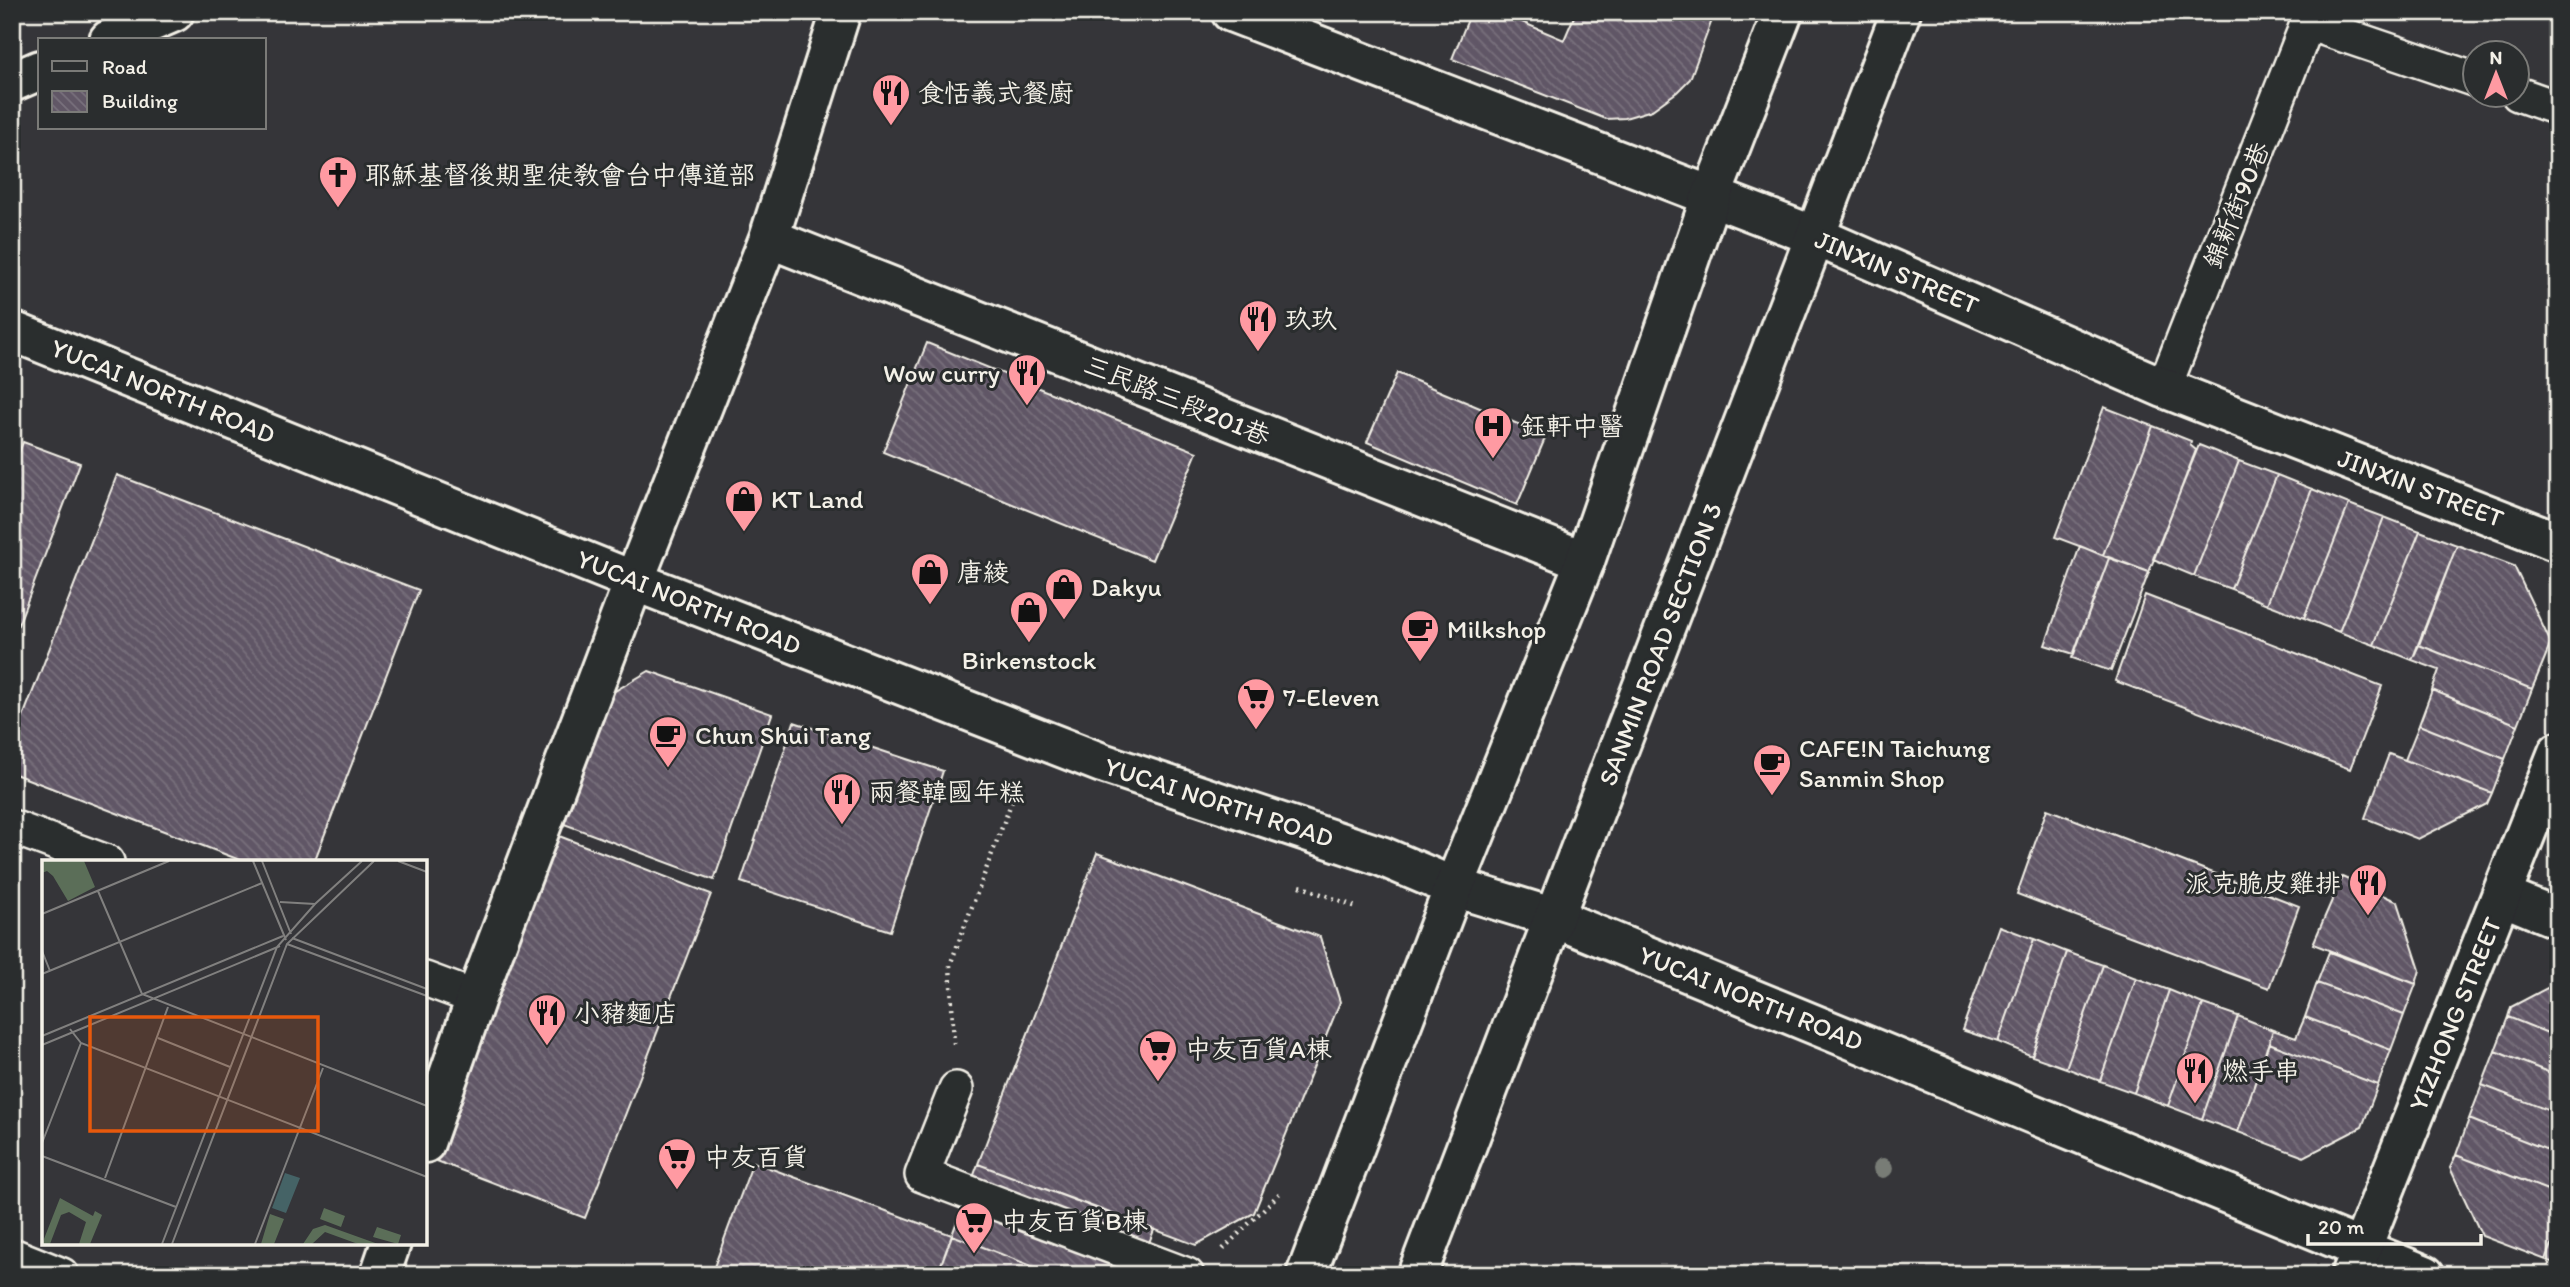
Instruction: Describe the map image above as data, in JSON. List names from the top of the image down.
{
  "streets": {
    "street": [
      "JINXIN STREET",
      "YUCAI NORTH ROAD",
      "三民路三段201巷",
      "SANMIN ROAD SECTION 3",
      "YIZHONG STREET"
    ],
    "lane": ["錦新街90巷"]
  },
  "crossings": [
    ["錦新街90巷", "JINXIN STREET"],
    ["JINXIN STREET", "SANMIN ROAD SECTION 3"],
    ["YUCAI NORTH ROAD", "SANMIN ROAD SECTION 3"],
    ["YUCAI NORTH ROAD", "YIZHONG STREET"]
  ],
  "places": {
    "restaurant": [
      "食恬義式餐廚",
      "玖玖",
      "Wow curry",
      "兩餐韓國年糕",
      "派克脆皮雞排",
      "小豬麵店",
      "燃手串"
    ],
    "church": ["耶穌基督後期聖徒教會台中傳道部"],
    "hospital": ["鈺軒中醫"],
    "shop": [
      "KT Land",
      "唐綾",
      "Dakyu",
      "Birkenstock"
    ],
    "cafe": ["Milkshop", "Chun Shui Tang", "CAFE!N Taichung Sanmin Shop"],
    "supermarket": [
      "7-Eleven",
      "中友百貨A棟",
      "中友百貨",
      "中友百貨B棟"
    ]
  },
  "legend": ["Road", "Building"],
  "scale_bar": "20 m",
  "north": "top"
}
